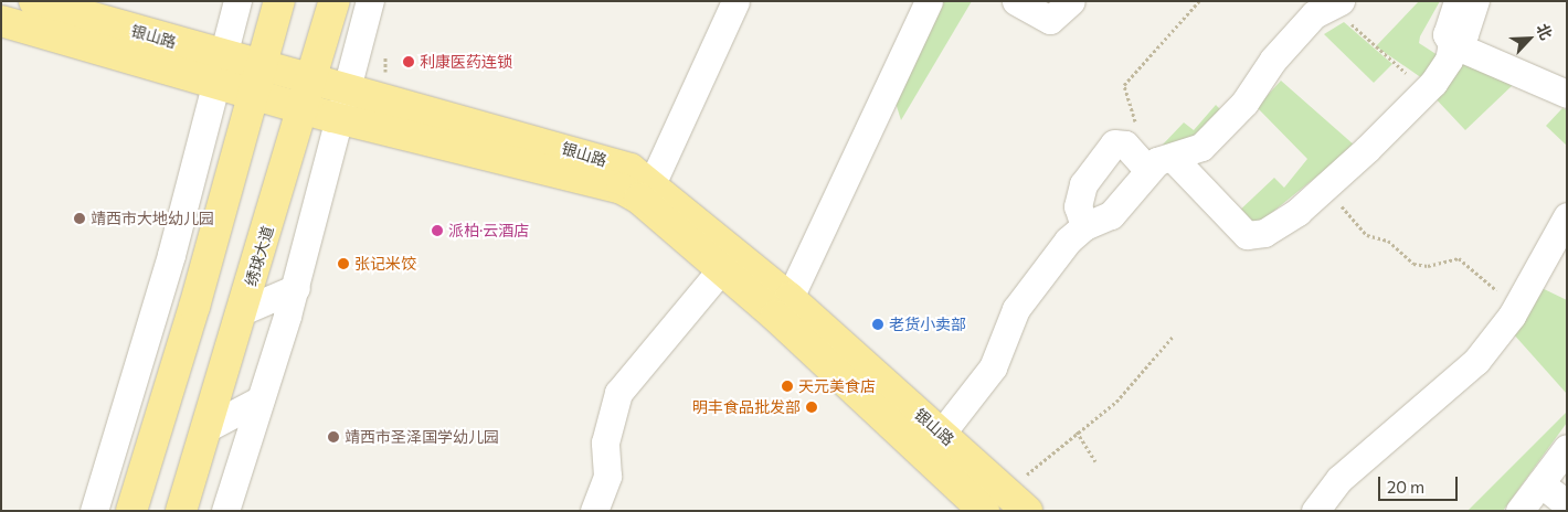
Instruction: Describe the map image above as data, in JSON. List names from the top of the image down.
{
  "streets": {
    "main road": ["银山路", "绣球大道"]
  },
  "crossings": [
    ["银山路", "绣球大道"]
  ],
  "places": [
    "利康医药连锁",
    "靖西市大地幼儿园",
    "派柏·云酒店",
    "张记米饺",
    "老货小卖部",
    "天元美食店",
    "明丰食品批发部",
    "靖西市圣泽国学幼儿园"
  ],
  "scale_bar": "20 m",
  "north": "top right"
}
